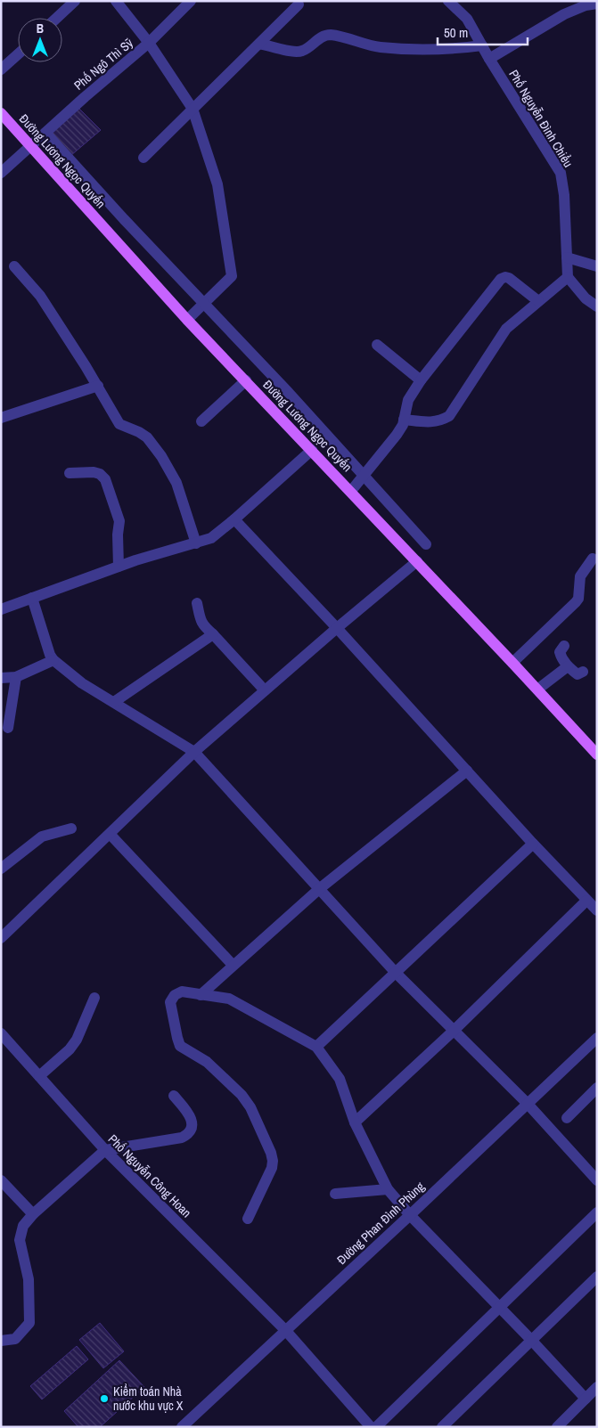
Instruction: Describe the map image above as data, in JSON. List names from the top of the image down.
{
  "streets": {
    "main road": ["Đường Lương Ngọc Quyến"],
    "street": [
      "Phố Ngô Thì Sỹ",
      "Phố Nguyễn Đình Chiểu",
      "Phố Nguyễn Công Hoan",
      "Đường Phan Đình Phùng"
    ]
  },
  "crossings": [
    ["Phố Ngô Thì Sỹ", "Đường Lương Ngọc Quyến"],
    ["Phố Nguyễn Công Hoan", "Đường Phan Đình Phùng"]
  ],
  "places": ["Kiểm toán Nhà nước khu vực X"],
  "scale_bar": "50 m",
  "north": "top"
}
